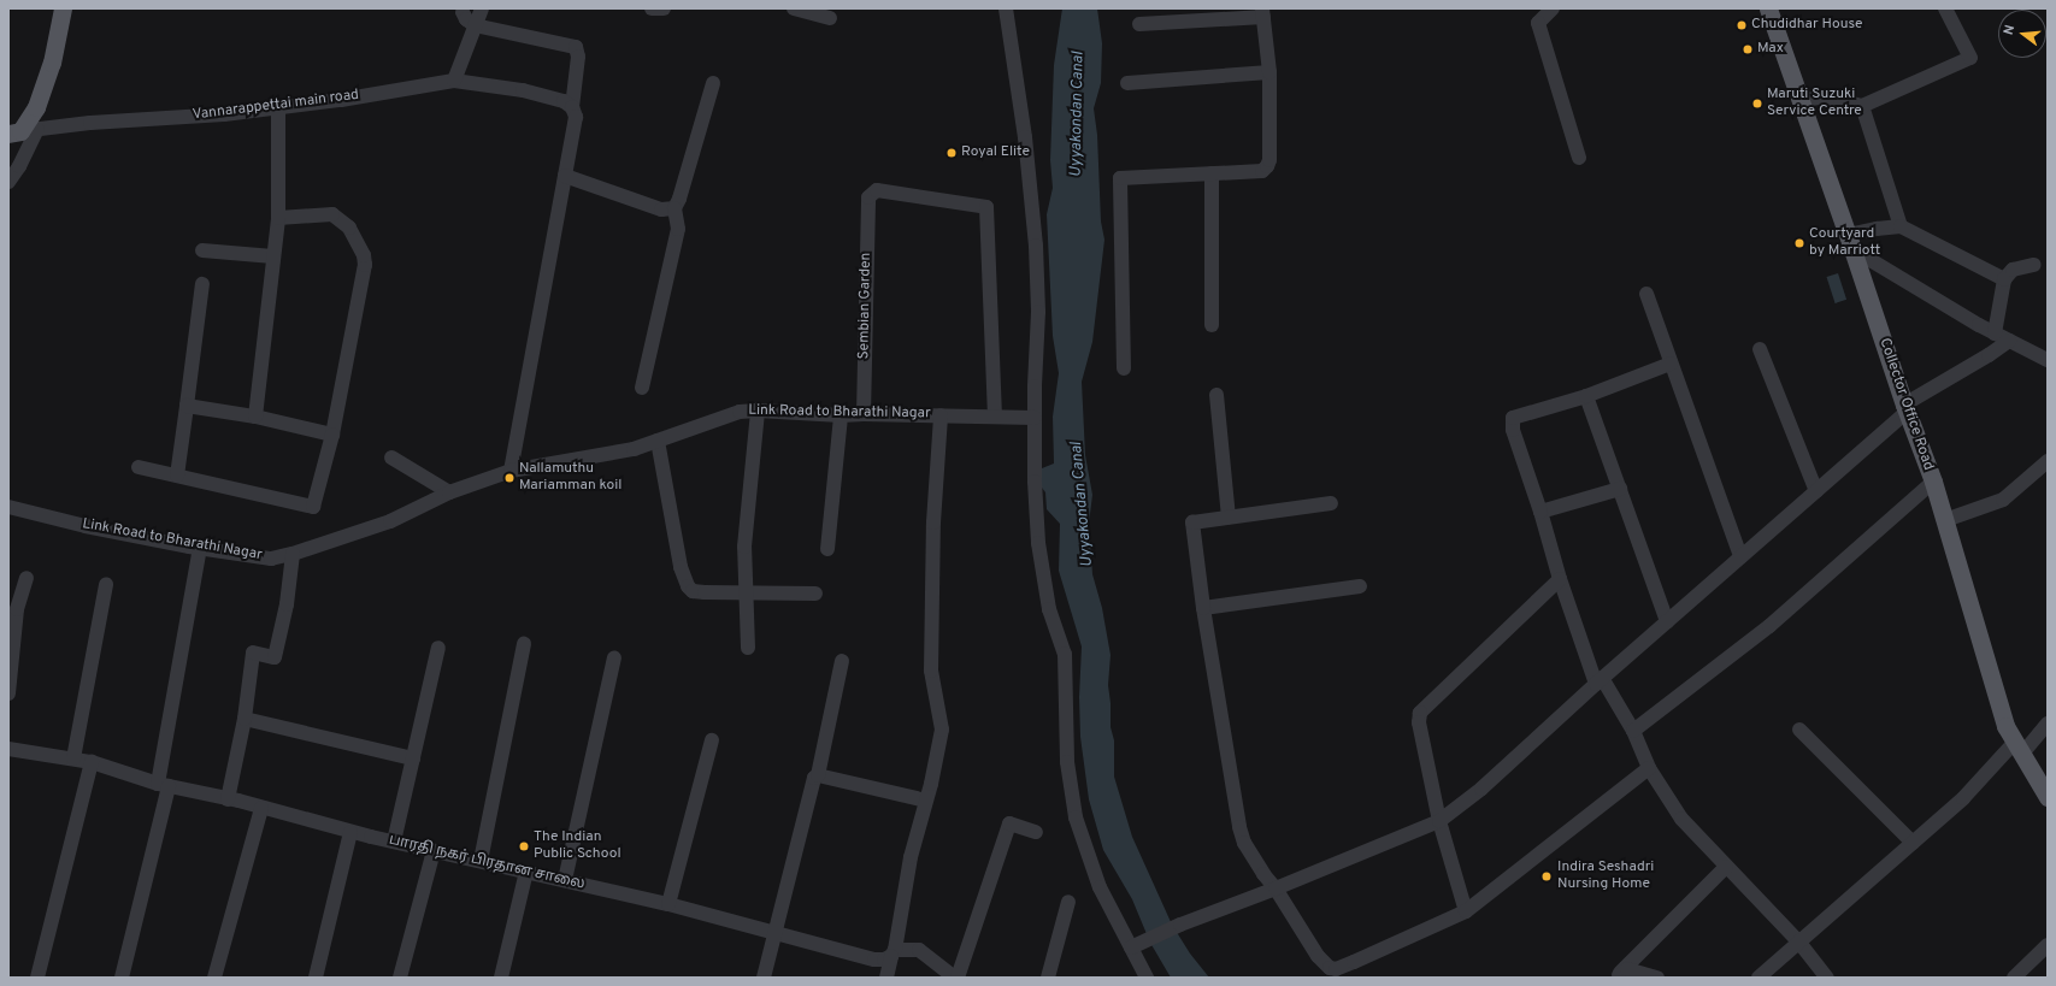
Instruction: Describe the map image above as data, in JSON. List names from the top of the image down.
{
  "streets": {
    "main road": ["Collector Office Road"],
    "street": [
      "Vannarappettai main road",
      "Sembian Garden",
      "Link Road to Bharathi Nagar",
      "பாரதி நகர் பிரதான சாலை"
    ]
  },
  "crossings": [
    ["Sembian Garden", "Link Road to Bharathi Nagar"]
  ],
  "water": ["Uyyakondan Canal"],
  "places": [
    "Chudidhar House",
    "Max",
    "Maruti Suzuki Service Centre",
    "Royal Elite",
    "Courtyard by Marriott",
    "Nallamuthu Mariamman koil",
    "The Indian Public School",
    "Indira Seshadri Nursing Home"
  ],
  "north": "left"
}
